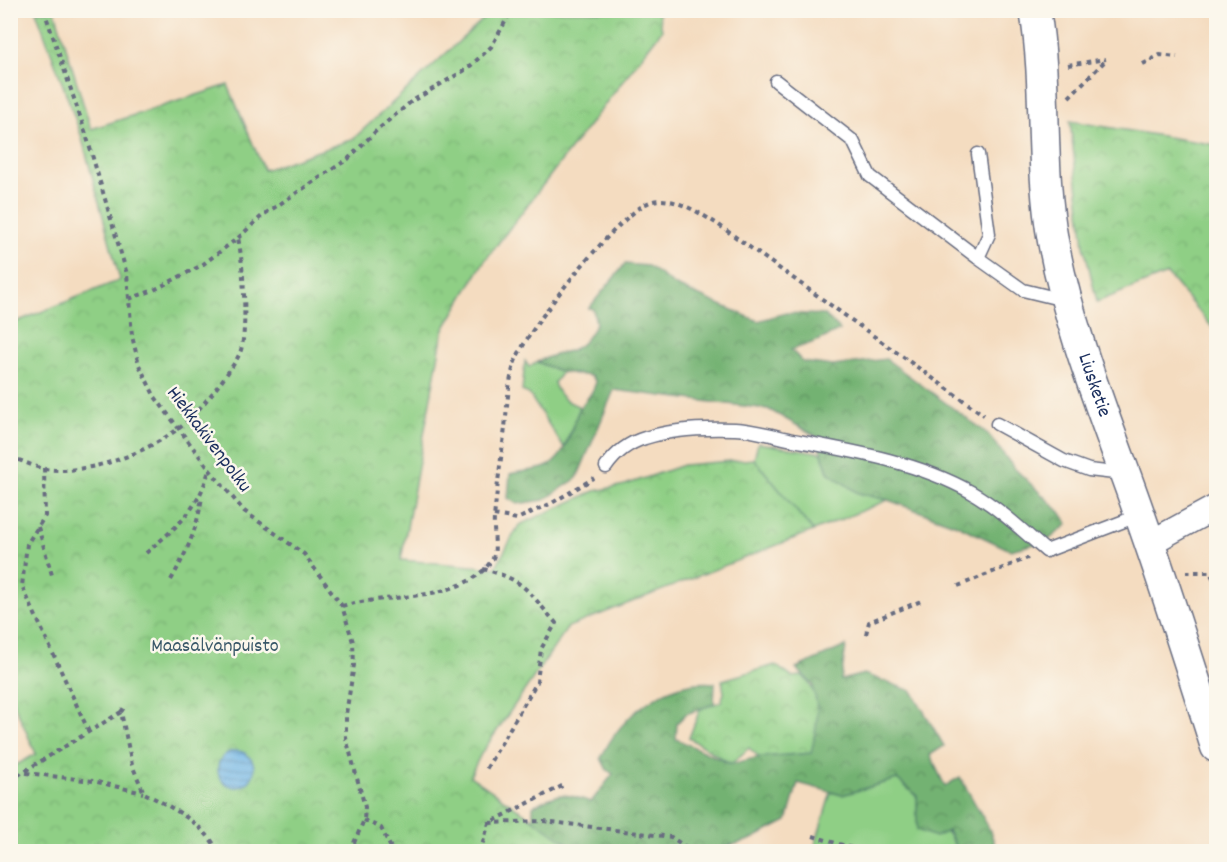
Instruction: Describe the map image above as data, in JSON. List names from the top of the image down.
{
  "streets": {
    "street": ["Liusketie"],
    "path": ["Hiekkakivenpolku"]
  },
  "parks": ["Maasälvänpuisto"]
}
